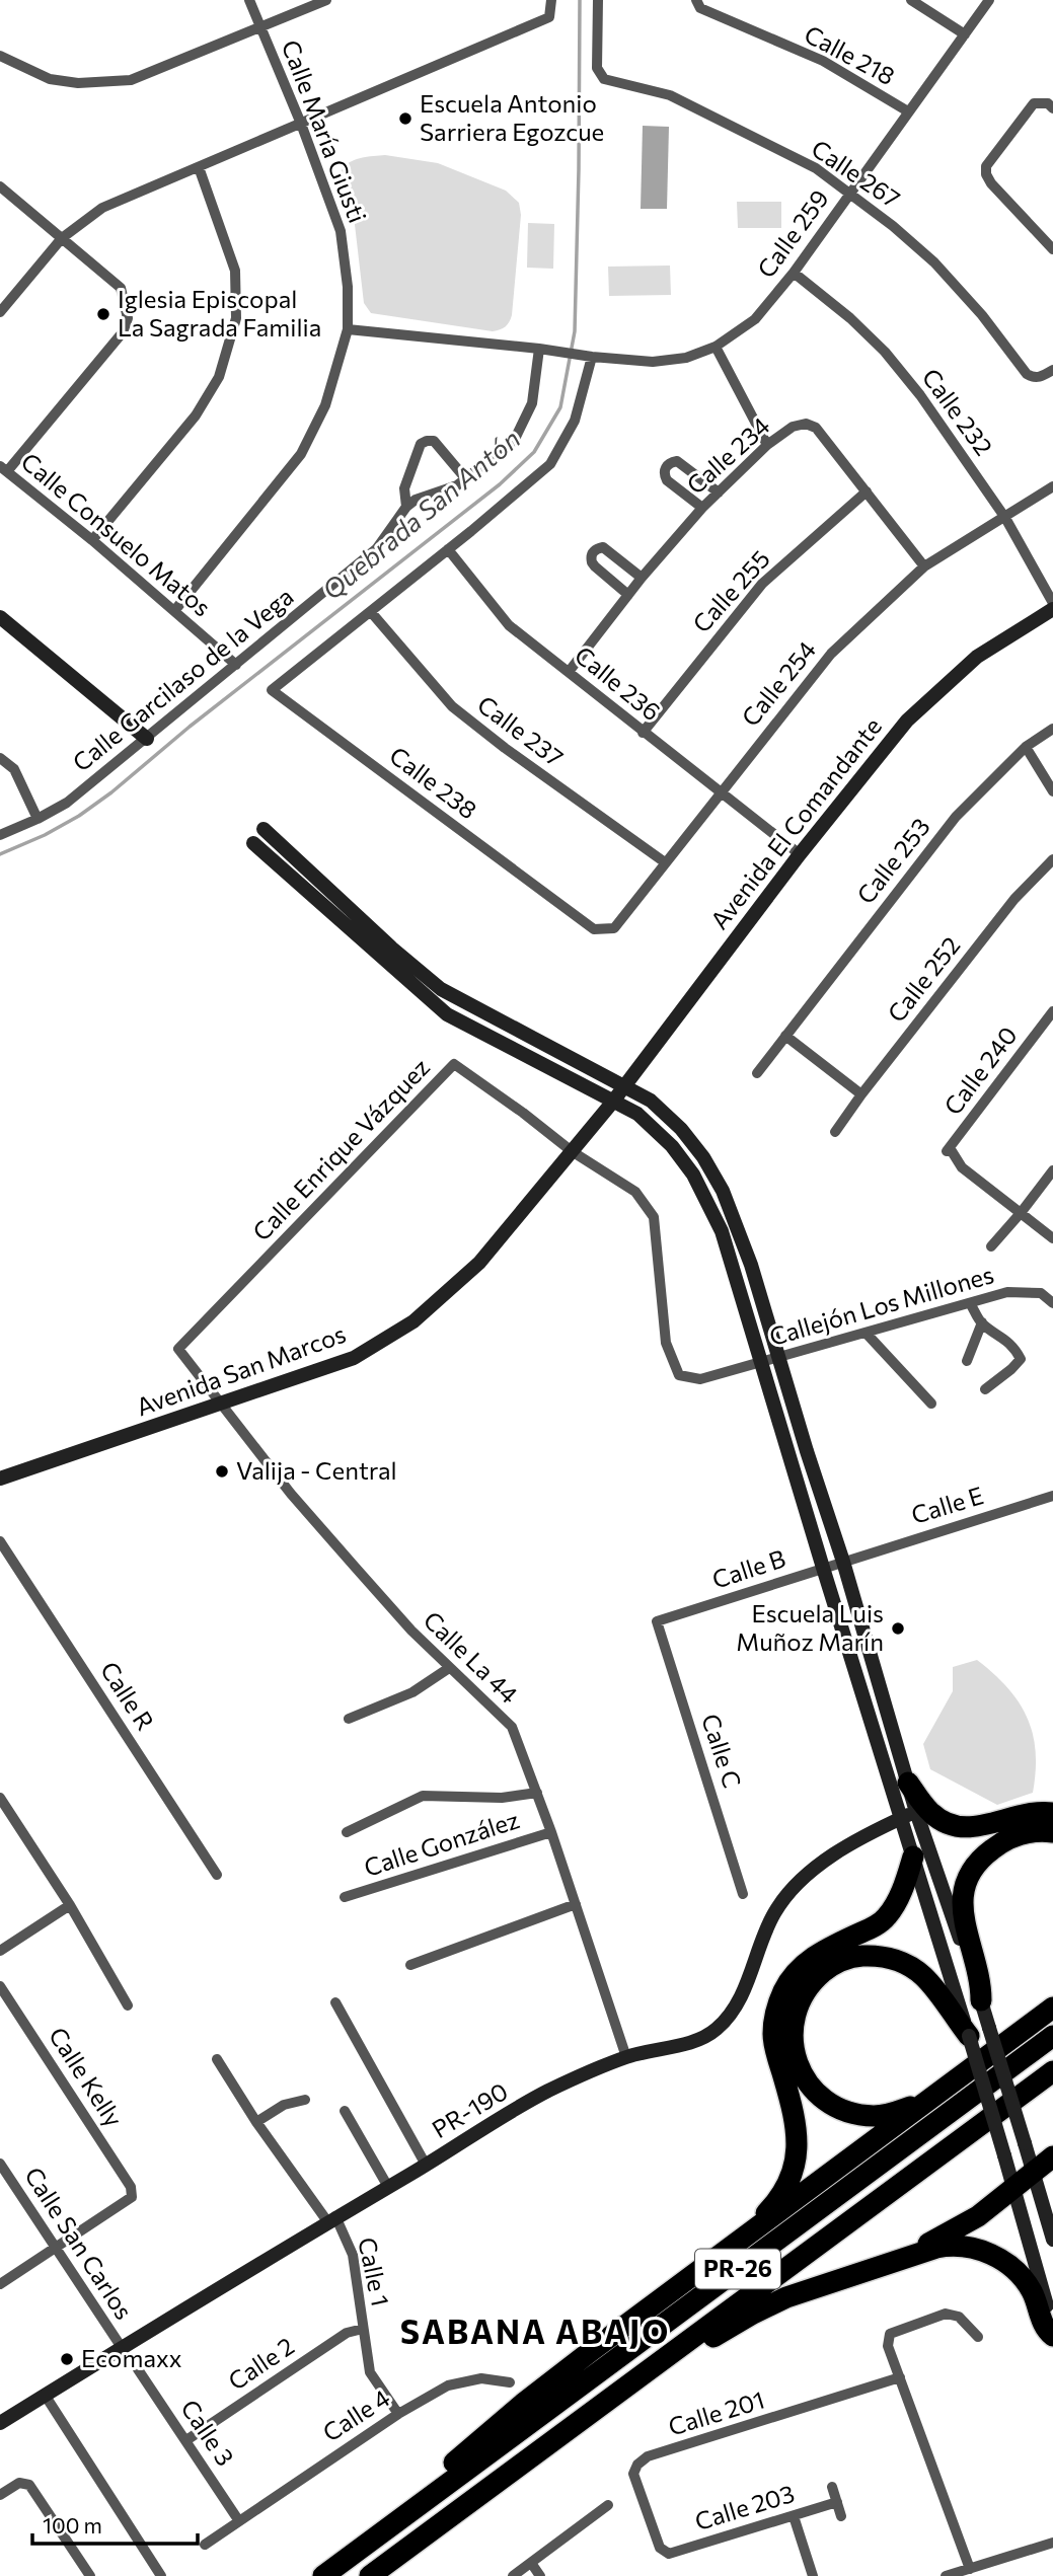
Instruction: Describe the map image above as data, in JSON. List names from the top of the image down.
{
  "streets": {
    "highway": ["PR-26"],
    "main road": ["Avenida El Comandante", "Avenida San Marcos", "PR-190"],
    "street": [
      "Calle 218",
      "Calle María Giusti",
      "Calle 267",
      "Calle 259",
      "Calle 232",
      "Calle 234",
      "Calle Consuelo Matos",
      "Calle 255",
      "Calle Garcilaso de la Vega",
      "Calle 236",
      "Calle 254",
      "Calle 237",
      "Calle 238",
      "Calle 253",
      "Calle 252",
      "Calle 240",
      "Calle Enrique Vázquez",
      "Callejón Los Millones",
      "Calle E",
      "Calle B",
      "Calle La 44",
      "Calle R",
      "Calle C",
      "Calle González",
      "Calle Kelly",
      "Calle San Carlos",
      "Calle 1",
      "Calle 2",
      "Calle 201",
      "Calle 4",
      "Calle 3",
      "Calle 203"
    ]
  },
  "crossings": [
    ["Calle 218", "Calle 259"],
    ["Calle María Giusti", "Calle 259"],
    ["Calle María Giusti", "Calle Consuelo Matos"],
    ["Calle 267", "Calle 259"],
    ["Calle 259", "Calle 232"],
    ["Calle 259", "Calle Garcilaso de la Vega"],
    ["Calle 232", "Calle 254"],
    ["Calle 234", "Calle 255"],
    ["Calle 234", "Calle 236"],
    ["Calle 234", "Calle 254"],
    ["Calle Consuelo Matos", "Calle Garcilaso de la Vega"],
    ["Calle 255", "Calle 236"],
    ["Calle 236", "Calle 254"],
    ["Calle 236", "Avenida El Comandante"],
    ["Calle 254", "Calle 237"],
    ["Calle 254", "Calle 238"],
    ["Calle 237", "Calle 238"],
    ["Avenida El Comandante", "Avenida San Marcos"],
    ["Calle Enrique Vázquez", "Callejón Los Millones"],
    ["Calle Enrique Vázquez", "Avenida San Marcos"],
    ["Calle Enrique Vázquez", "Calle La 44"],
    ["Avenida San Marcos", "Calle La 44"],
    ["Calle E", "Calle B"],
    ["Calle B", "Calle C"],
    ["Calle La 44", "Calle González"],
    ["Calle La 44", "PR-190"],
    ["Calle Kelly", "Calle San Carlos"],
    ["PR-190", "Calle San Carlos"],
    ["PR-190", "Calle 1"],
    ["Calle 1", "Calle 2"],
    ["Calle 1", "Calle 4"],
    ["Calle 2", "Calle 3"],
    ["Calle 201", "Calle 203"],
    ["Calle 4", "Calle 3"]
  ],
  "districts": ["SABANA ABAJO"],
  "water": ["Quebrada San Antón"],
  "places": [
    "Escuela Antonio Sarriera Egozcue",
    "Iglesia Episcopal La Sagrada Familia",
    "Valija - Central",
    "Escuela Luis Muñoz Marín",
    "Ecomaxx"
  ],
  "scale_bar": "100 m"
}
